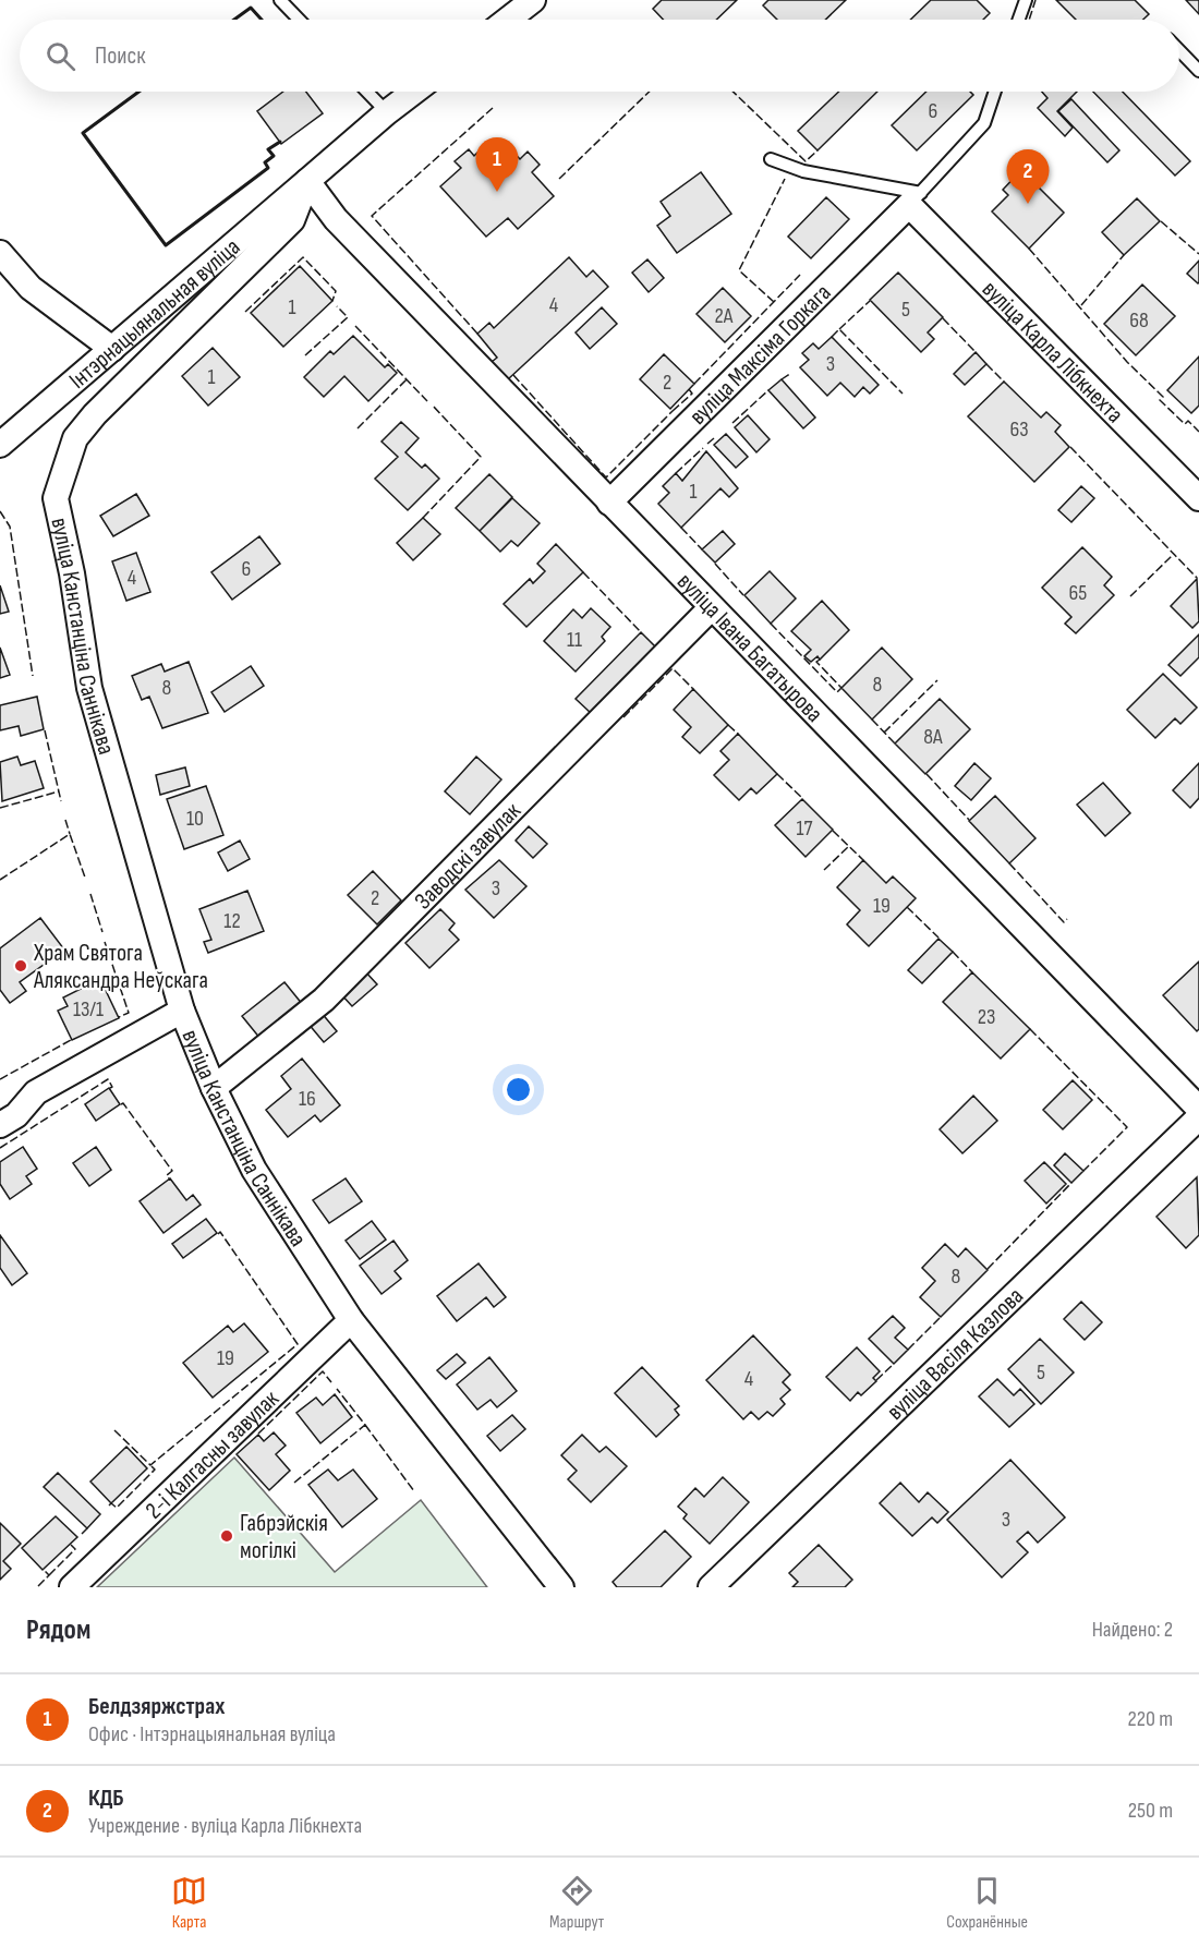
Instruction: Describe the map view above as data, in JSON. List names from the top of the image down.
{
  "streets": {
    "street": [
      "Інтэрнацыянальная вуліца",
      "вуліца Карла Лібкнехта",
      "вуліца Максіма Горкага",
      "вуліца Канстанціна Саннікава",
      "вуліца Івана Багатырова",
      "Заводскі завулак",
      "вуліца Васіля Казлова",
      "2-і Калгасны завулак"
    ]
  },
  "crossings": [
    ["Інтэрнацыянальная вуліца", "вуліца Канстанціна Саннікава"],
    ["Інтэрнацыянальная вуліца", "вуліца Івана Багатырова"],
    ["вуліца Карла Лібкнехта", "вуліца Максіма Горкага"],
    ["вуліца Максіма Горкага", "вуліца Івана Багатырова"],
    ["вуліца Канстанціна Саннікава", "Заводскі завулак"],
    ["вуліца Канстанціна Саннікава", "2-і Калгасны завулак"],
    ["вуліца Івана Багатырова", "Заводскі завулак"]
  ],
  "places": ["Храм Святога Аляксандра Неўскага", "Габрэйскія могілкі"],
  "house_numbers": [
    "6",
    "4",
    "1",
    "5",
    "2А",
    "68",
    "3",
    "1",
    "2",
    "63",
    "1",
    "6",
    "4",
    "65",
    "11",
    "8",
    "8",
    "8А",
    "10",
    "17",
    "3",
    "2",
    "19",
    "12",
    "13/1",
    "23",
    "16",
    "8",
    "19",
    "5",
    "4",
    "3"
  ],
  "page": {
    "search": "Поиск",
    "pins": ["1", "2"],
    "heading": ["Рядом", "Найдено: 2"],
    "list": [
      {
        "mark": "1",
        "name": "Белдзяржстрах",
        "note": "Офис · Інтэрнацыянальная вуліца",
        "value": "220 m"
      },
      {
        "mark": "2",
        "name": "КДБ",
        "note": "Учреждение · вуліца Карла Лібкнехта",
        "value": "250 m"
      }
    ],
    "nav": ["Карта", "Маршрут", "Сохранённые"]
  }
}
